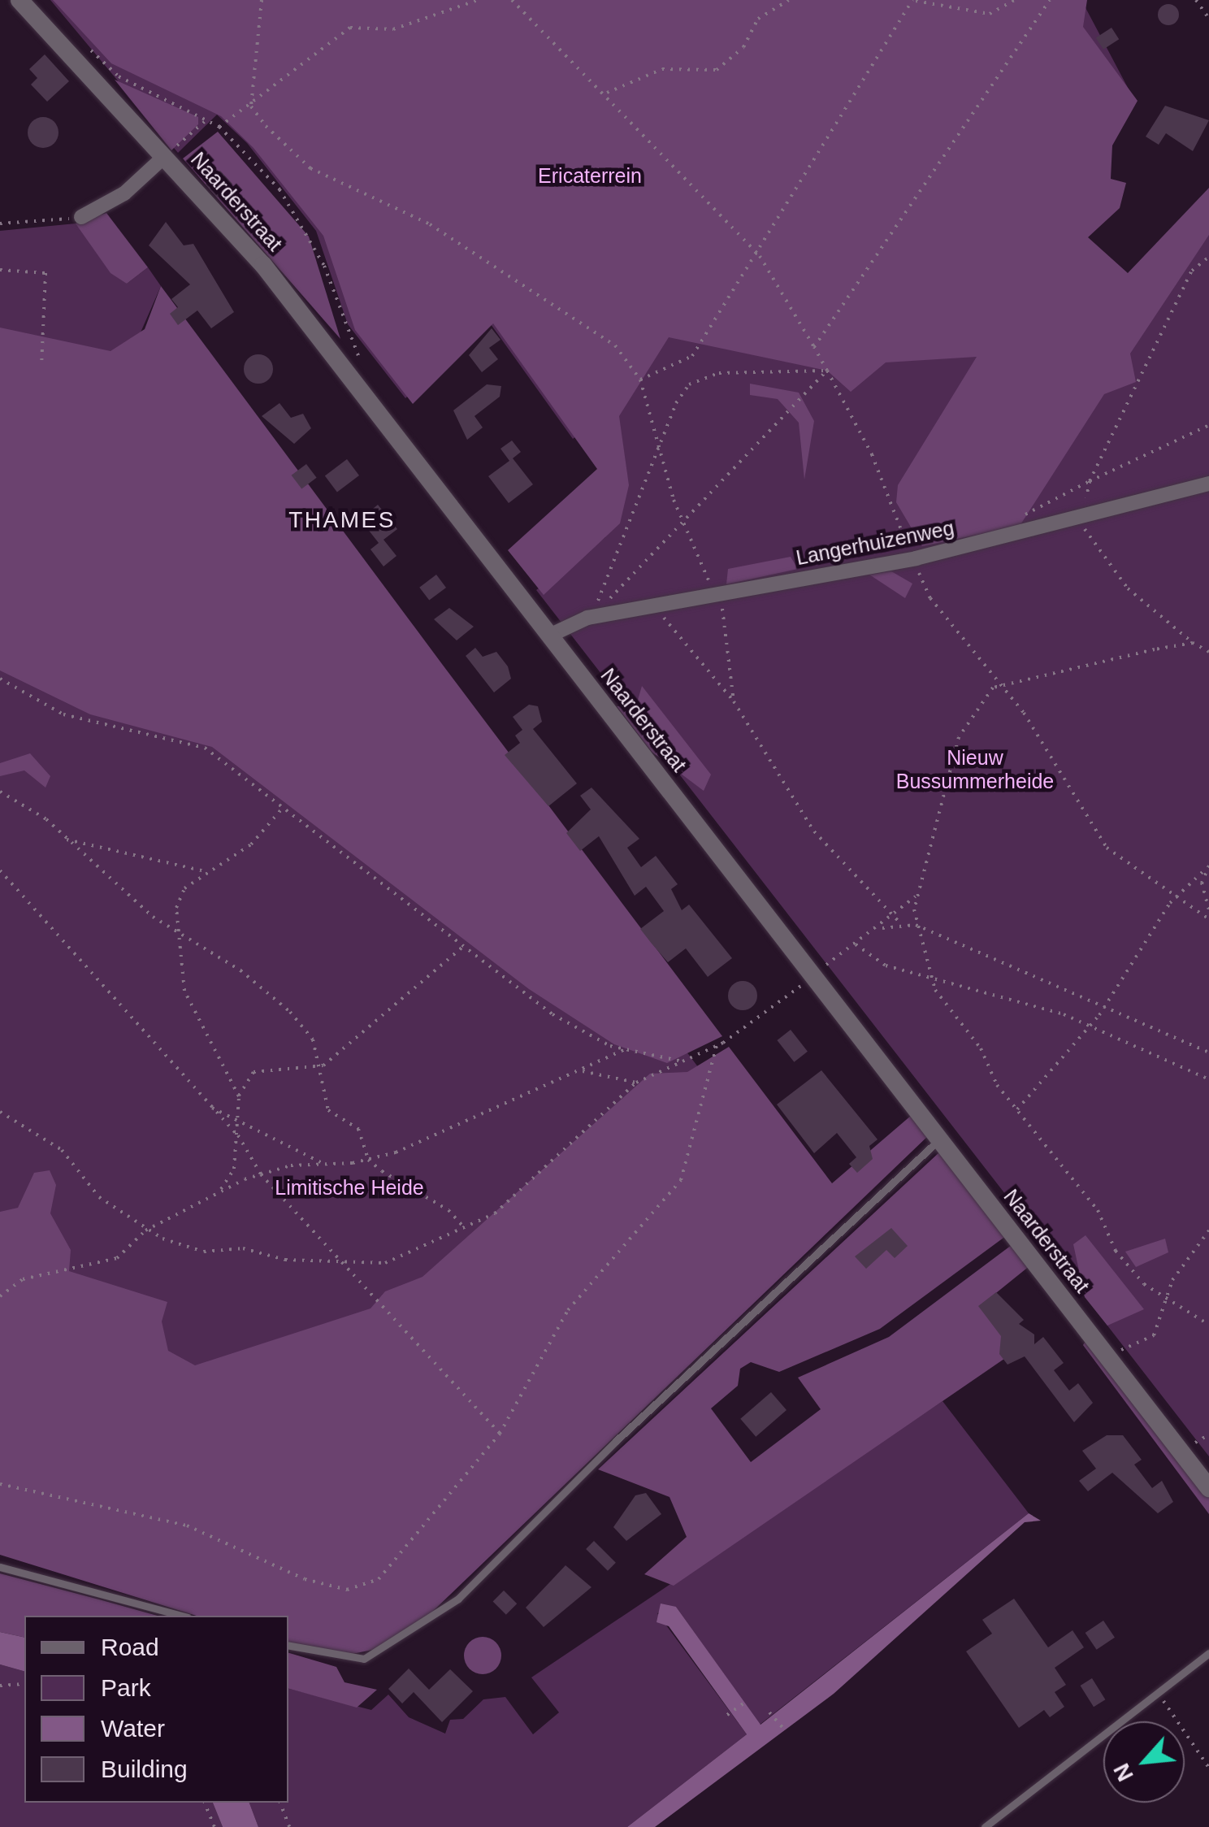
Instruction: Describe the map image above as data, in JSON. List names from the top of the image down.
{
  "streets": {
    "street": ["Naarderstraat", "Langerhuizenweg"]
  },
  "crossings": [
    ["Naarderstraat", "Langerhuizenweg"]
  ],
  "districts": ["THAMES"],
  "parks": ["Ericaterrein", "Nieuw Bussummerheide", "Limitische Heide"],
  "legend": [
    "Road",
    "Park",
    "Water",
    "Building"
  ],
  "north": "bottom left"
}
